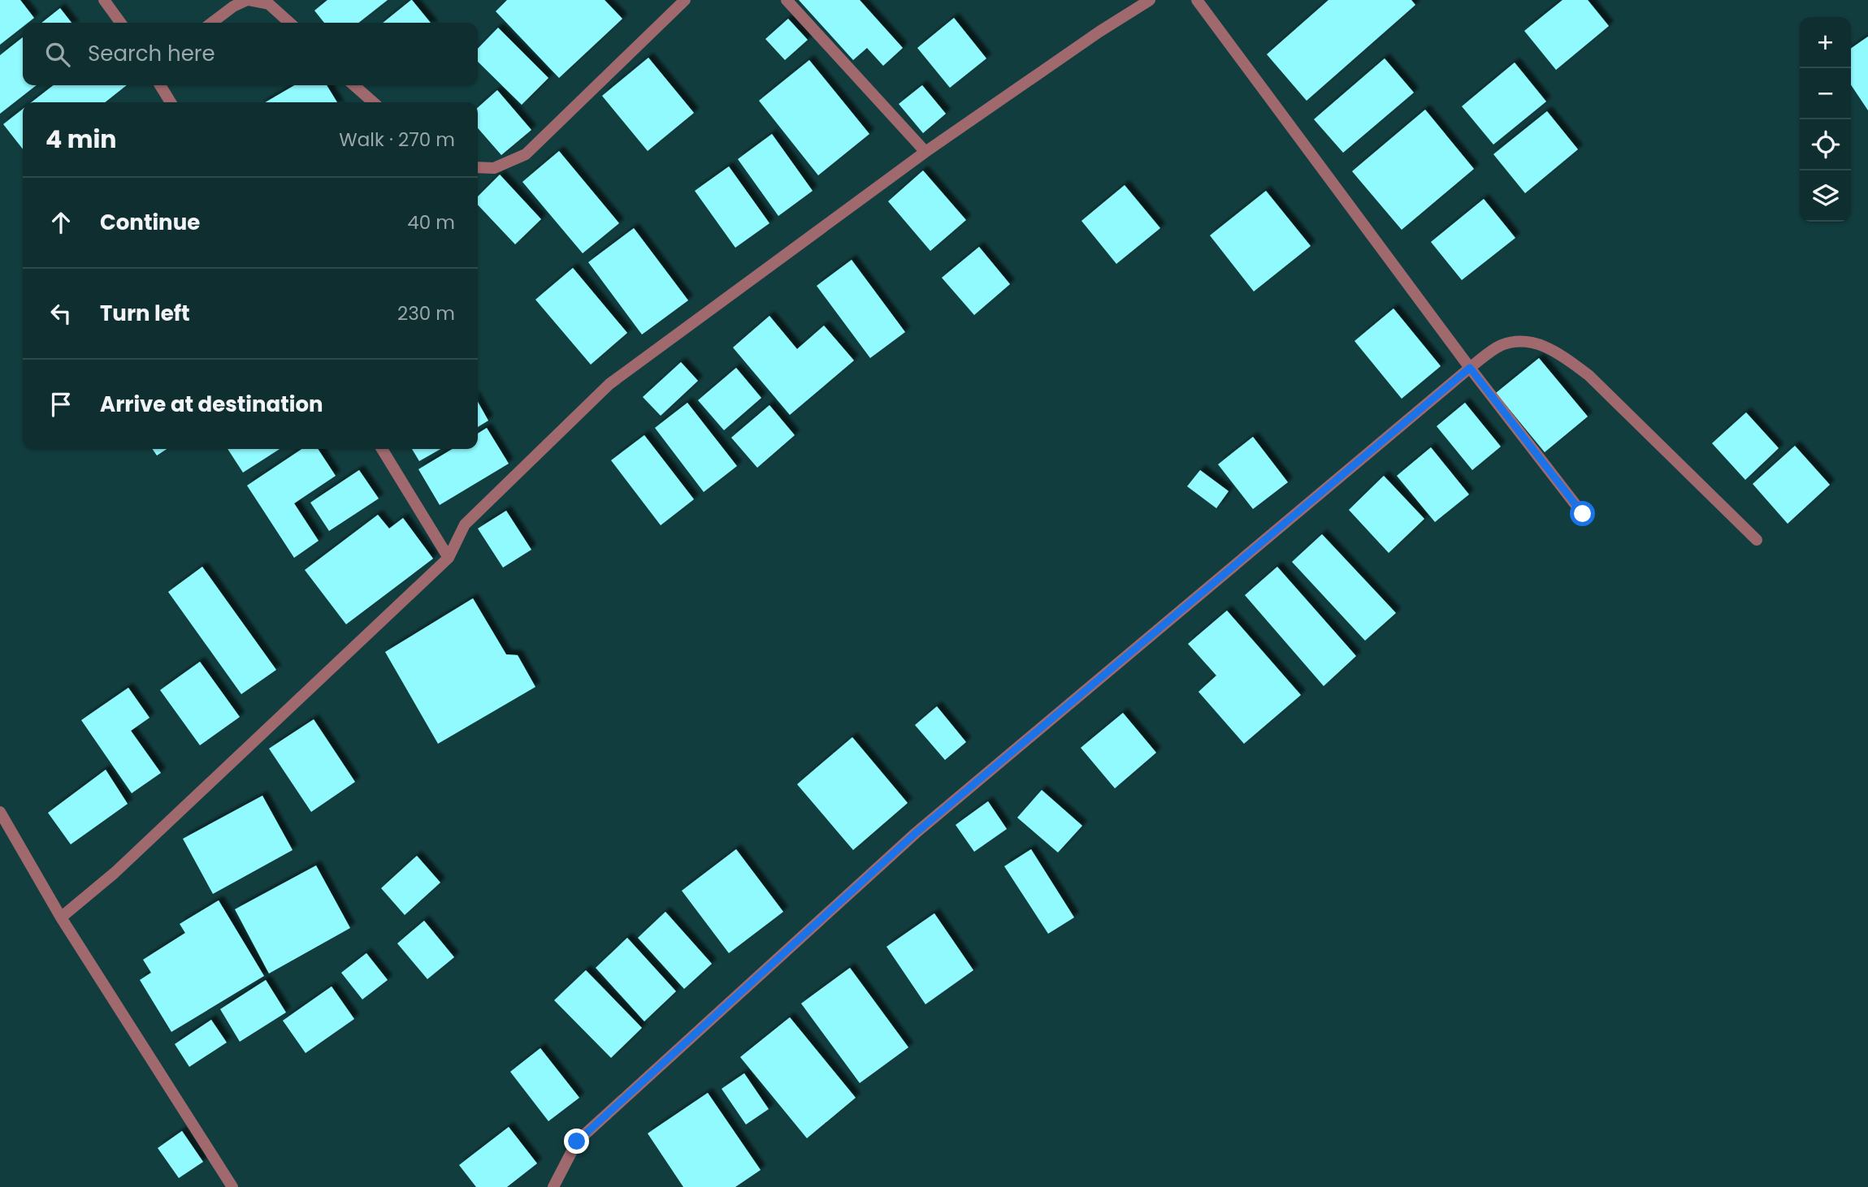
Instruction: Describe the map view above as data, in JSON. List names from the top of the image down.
{
  "page": {
    "map_buttons": ["+", "−"],
    "search": "Search here",
    "heading": ["4 min", "Walk · 270 m"],
    "list": [
      ["Continue", "40 m"],
      ["Turn left", "230 m"],
      "Arrive at destination"
    ]
  }
}
